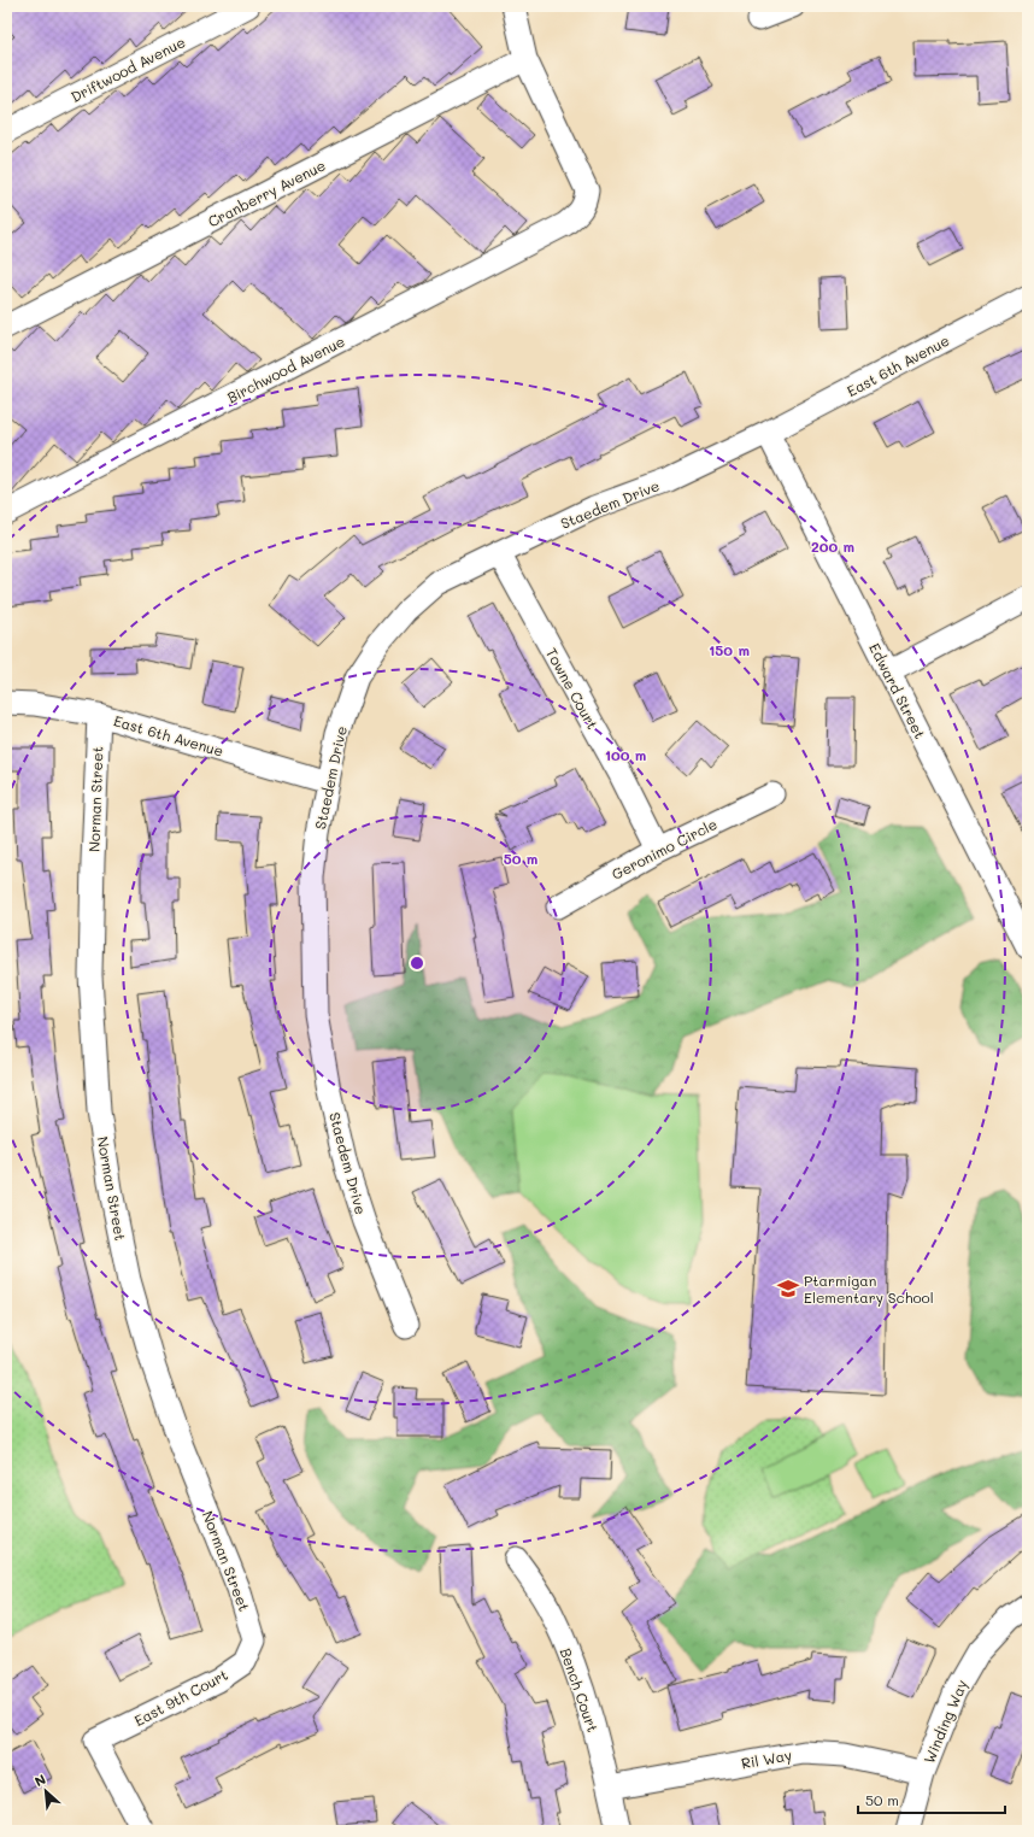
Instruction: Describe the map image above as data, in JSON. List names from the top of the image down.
{
  "streets": {
    "street": [
      "Driftwood Avenue",
      "Cranberry Avenue",
      "East 6th Avenue",
      "Birchwood Avenue",
      "Staedem Drive",
      "Towne Court",
      "Edward Street",
      "Norman Street",
      "Geronimo Circle",
      "Bench Court",
      "East 9th Court",
      "Winding Way",
      "Ril Way"
    ]
  },
  "crossings": [
    ["Cranberry Avenue", "Birchwood Avenue"],
    ["East 6th Avenue", "Staedem Drive"],
    ["East 6th Avenue", "Edward Street"],
    ["East 6th Avenue", "Norman Street"],
    ["Staedem Drive", "Towne Court"],
    ["Staedem Drive", "Edward Street"],
    ["Towne Court", "Geronimo Circle"],
    ["Norman Street", "East 9th Court"],
    ["Bench Court", "Ril Way"],
    ["Winding Way", "Ril Way"]
  ],
  "places": {
    "school or university": ["Ptarmigan Elementary School"]
  },
  "scale_bar": "50 m",
  "north": "top left",
  "rings": [
    "200 m",
    "150 m",
    "100 m",
    "50 m"
  ]
}
